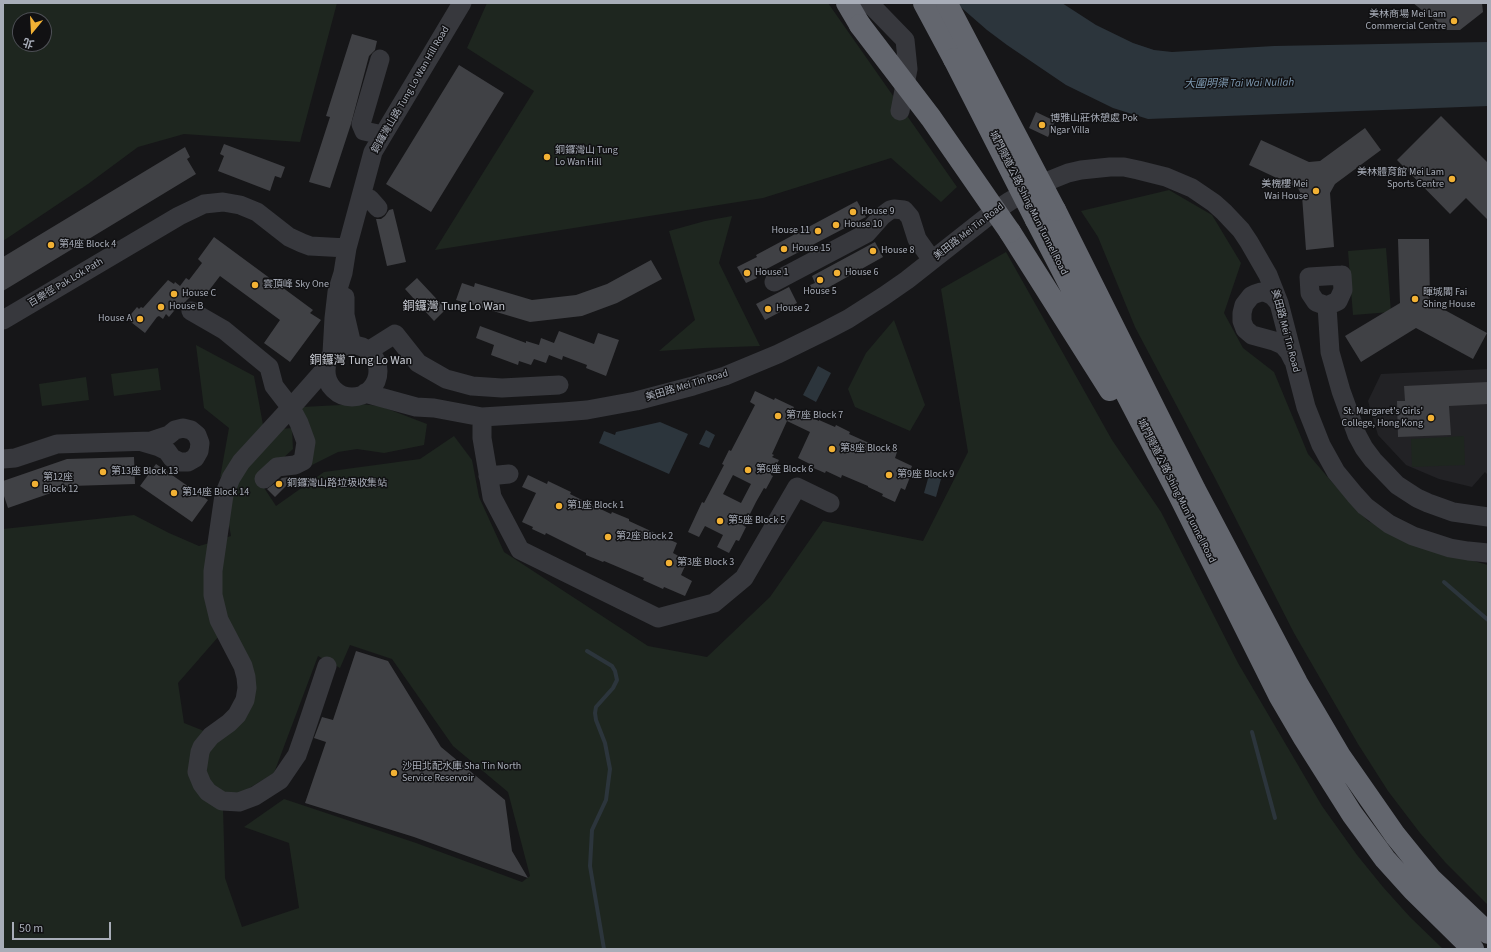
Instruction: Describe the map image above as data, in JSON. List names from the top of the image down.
{
  "streets": {
    "highway": ["城門隧道公路 Shing Mun Tunnel Road"],
    "street": ["銅鑼灣山路 Tung Lo Wan Hill Road", "美田路 Mei Tin Road", "百樂徑 Pak Lok Path"]
  },
  "crossings": [
    ["銅鑼灣山路 Tung Lo Wan Hill Road", "美田路 Mei Tin Road"],
    ["銅鑼灣山路 Tung Lo Wan Hill Road", "百樂徑 Pak Lok Path"]
  ],
  "districts": ["銅鑼灣 Tung Lo Wan", "銅鑼灣 Tung Lo Wan"],
  "water": ["大圍明渠 Tai Wai Nullah"],
  "places": [
    "美林商場 Mei Lam Commercial Centre",
    "博雅山莊休憩處 Pok Ngar Villa",
    "銅鑼灣山 Tung Lo Wan Hill",
    "美林體育館 Mei Lam Sports Centre",
    "美槐樓 Mei Wai House",
    "House 9",
    "House 10",
    "House 11",
    "第4座 Block 4",
    "House 15",
    "House 8",
    "House 1",
    "House 6",
    "House 5",
    "雲頂峰 Sky One",
    "House C",
    "暉城閣 Fai Shing House",
    "House B",
    "House 2",
    "House A",
    "第7座 Block 7",
    "St. Margaret's Girls' College, Hong Kong",
    "第8座 Block 8",
    "第6座 Block 6",
    "第13座 Block 13",
    "第9座 Block 9",
    "第12座 Block 12",
    "銅鑼灣山路垃圾收集站",
    "第14座 Block 14",
    "第1座 Block 1",
    "第5座 Block 5",
    "第2座 Block 2",
    "第3座 Block 3",
    "沙田北配水庫 Sha Tin North Service Reservoir"
  ],
  "scale_bar": "50 m",
  "north": "bottom"
}
